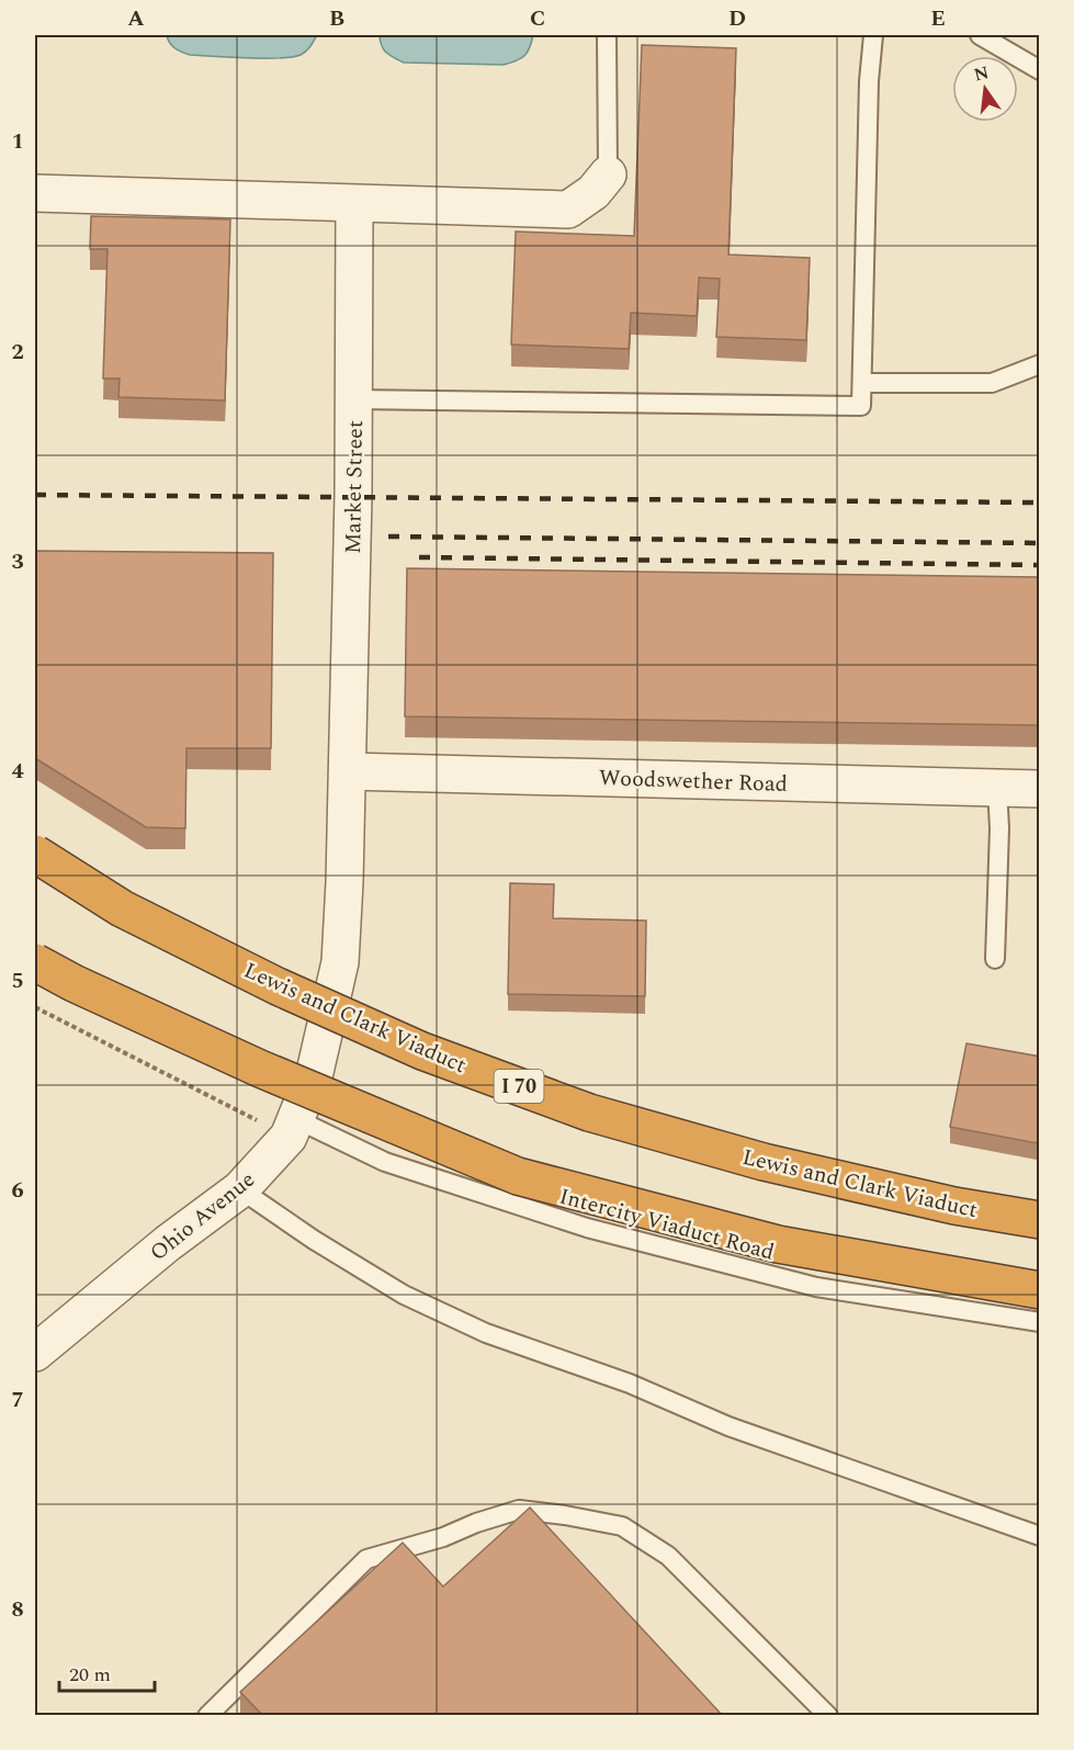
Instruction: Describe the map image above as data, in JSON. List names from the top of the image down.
{
  "streets": {
    "highway": ["Lewis and Clark Viaduct", "I 70"],
    "street": ["Market Street", "Woodswether Road", "Ohio Avenue"],
    "lane": ["Intercity Viaduct Road"]
  },
  "crossings": [
    ["Market Street", "Woodswether Road"],
    ["Market Street", "Ohio Avenue"],
    ["Woodswether Road", "Ohio Avenue"],
    ["Ohio Avenue", "Intercity Viaduct Road"]
  ],
  "scale_bar": "20 m",
  "north": "top",
  "grid": {
    "columns": [
      "A",
      "B",
      "C",
      "D",
      "E"
    ],
    "rows": [
      "1",
      "2",
      "3",
      "4",
      "5",
      "6",
      "7",
      "8"
    ]
  }
}
